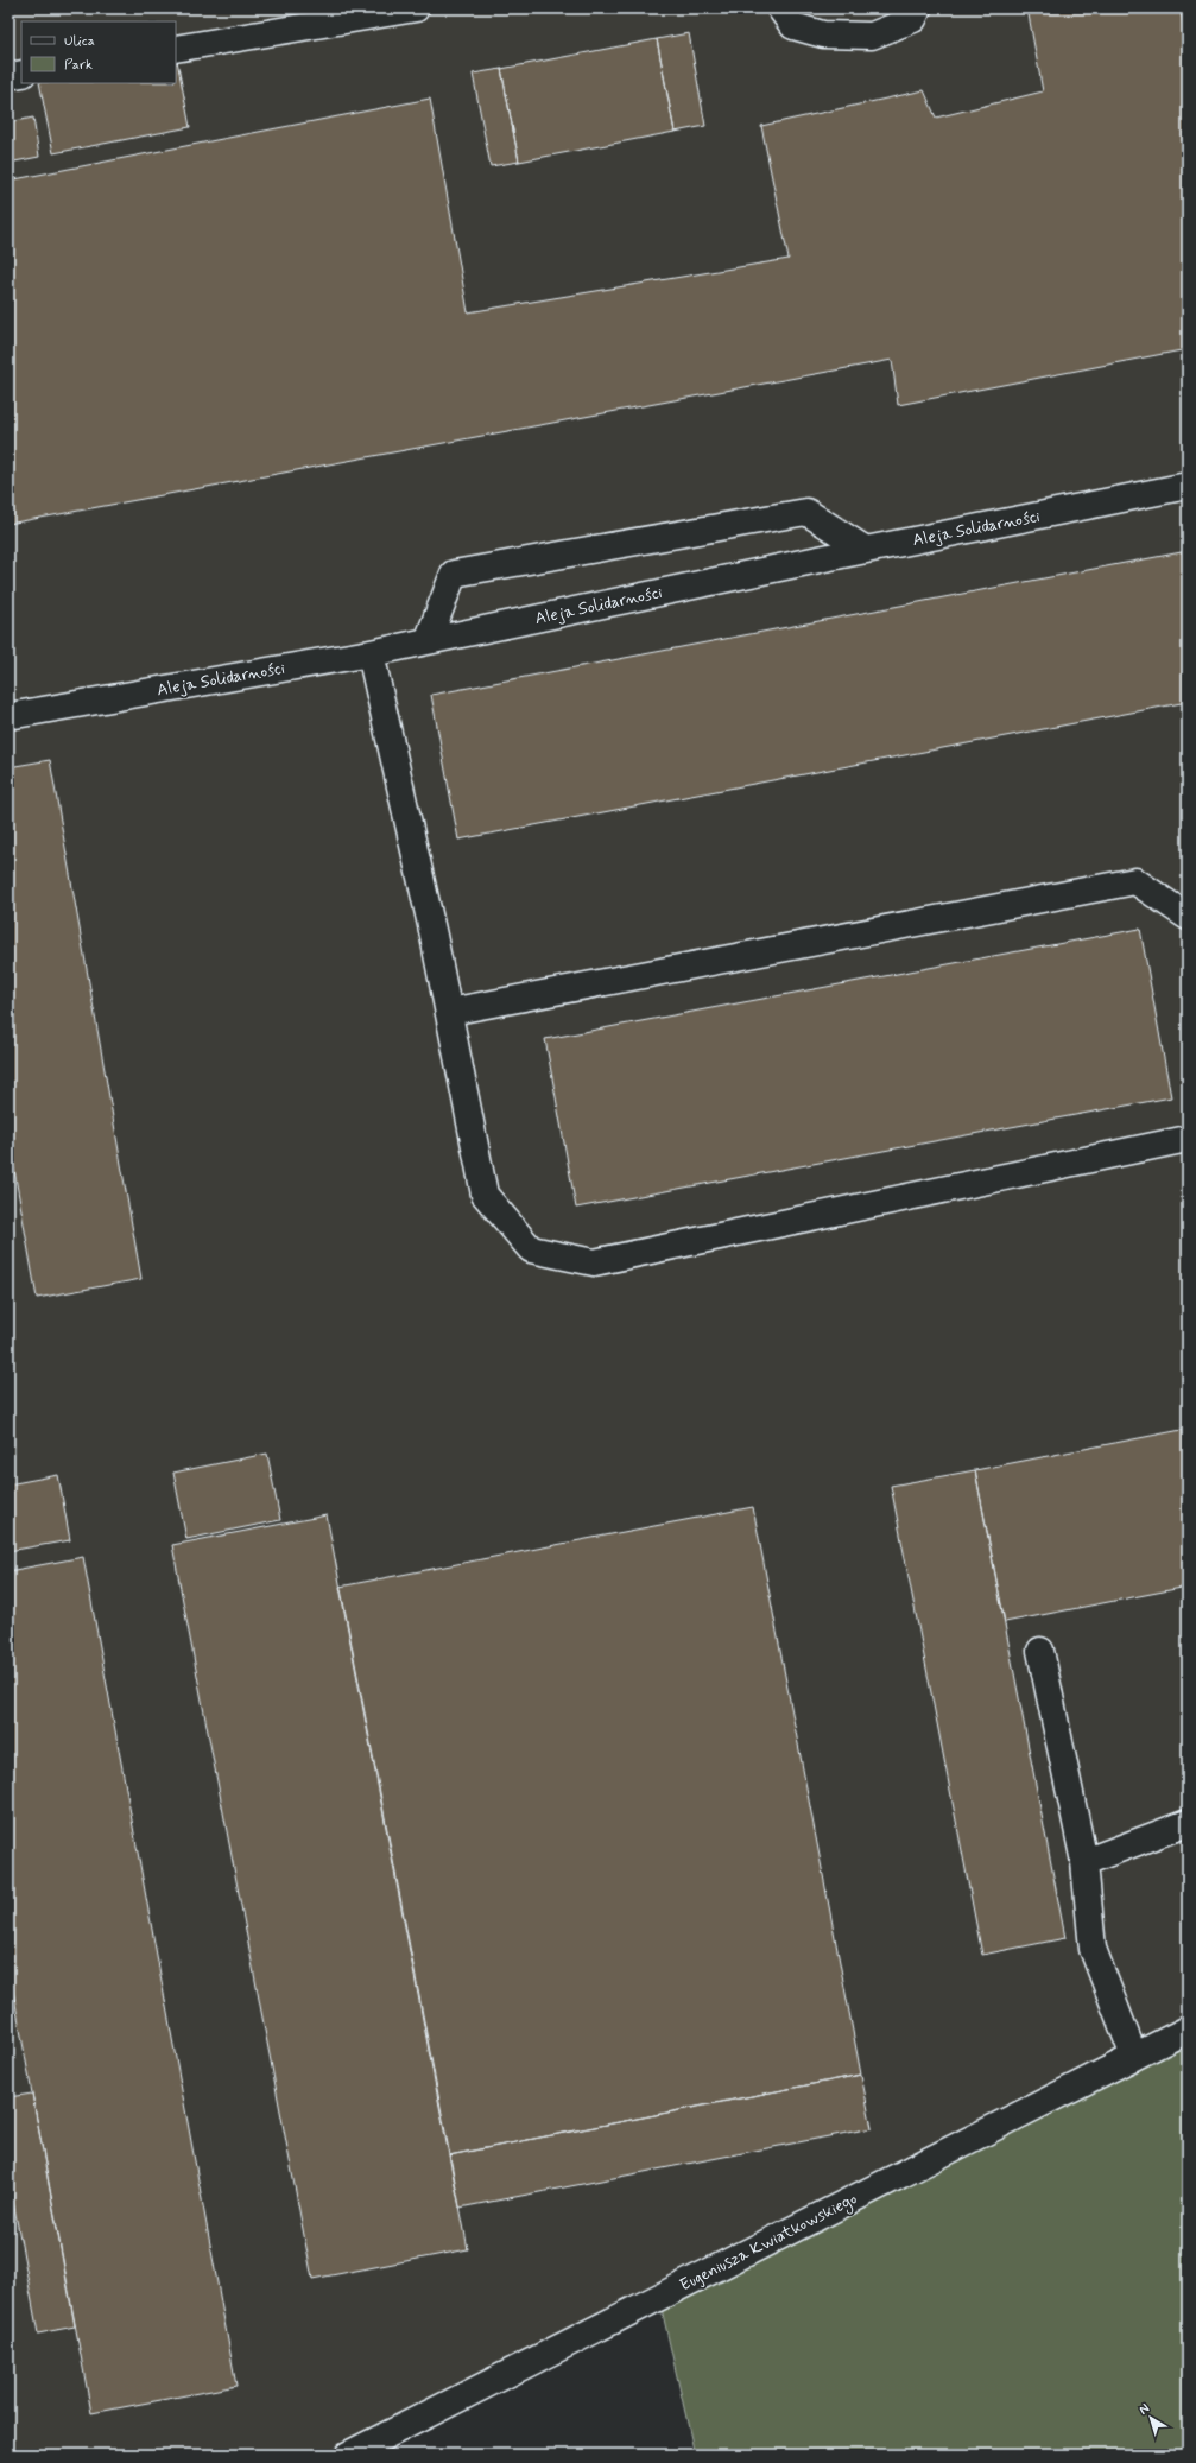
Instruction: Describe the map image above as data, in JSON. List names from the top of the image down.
{
  "streets": {
    "street": ["Aleja Solidarności", "Eugeniusza Kwiatkowskiego"]
  },
  "legend": ["Ulica", "Park"],
  "north": "top left"
}
